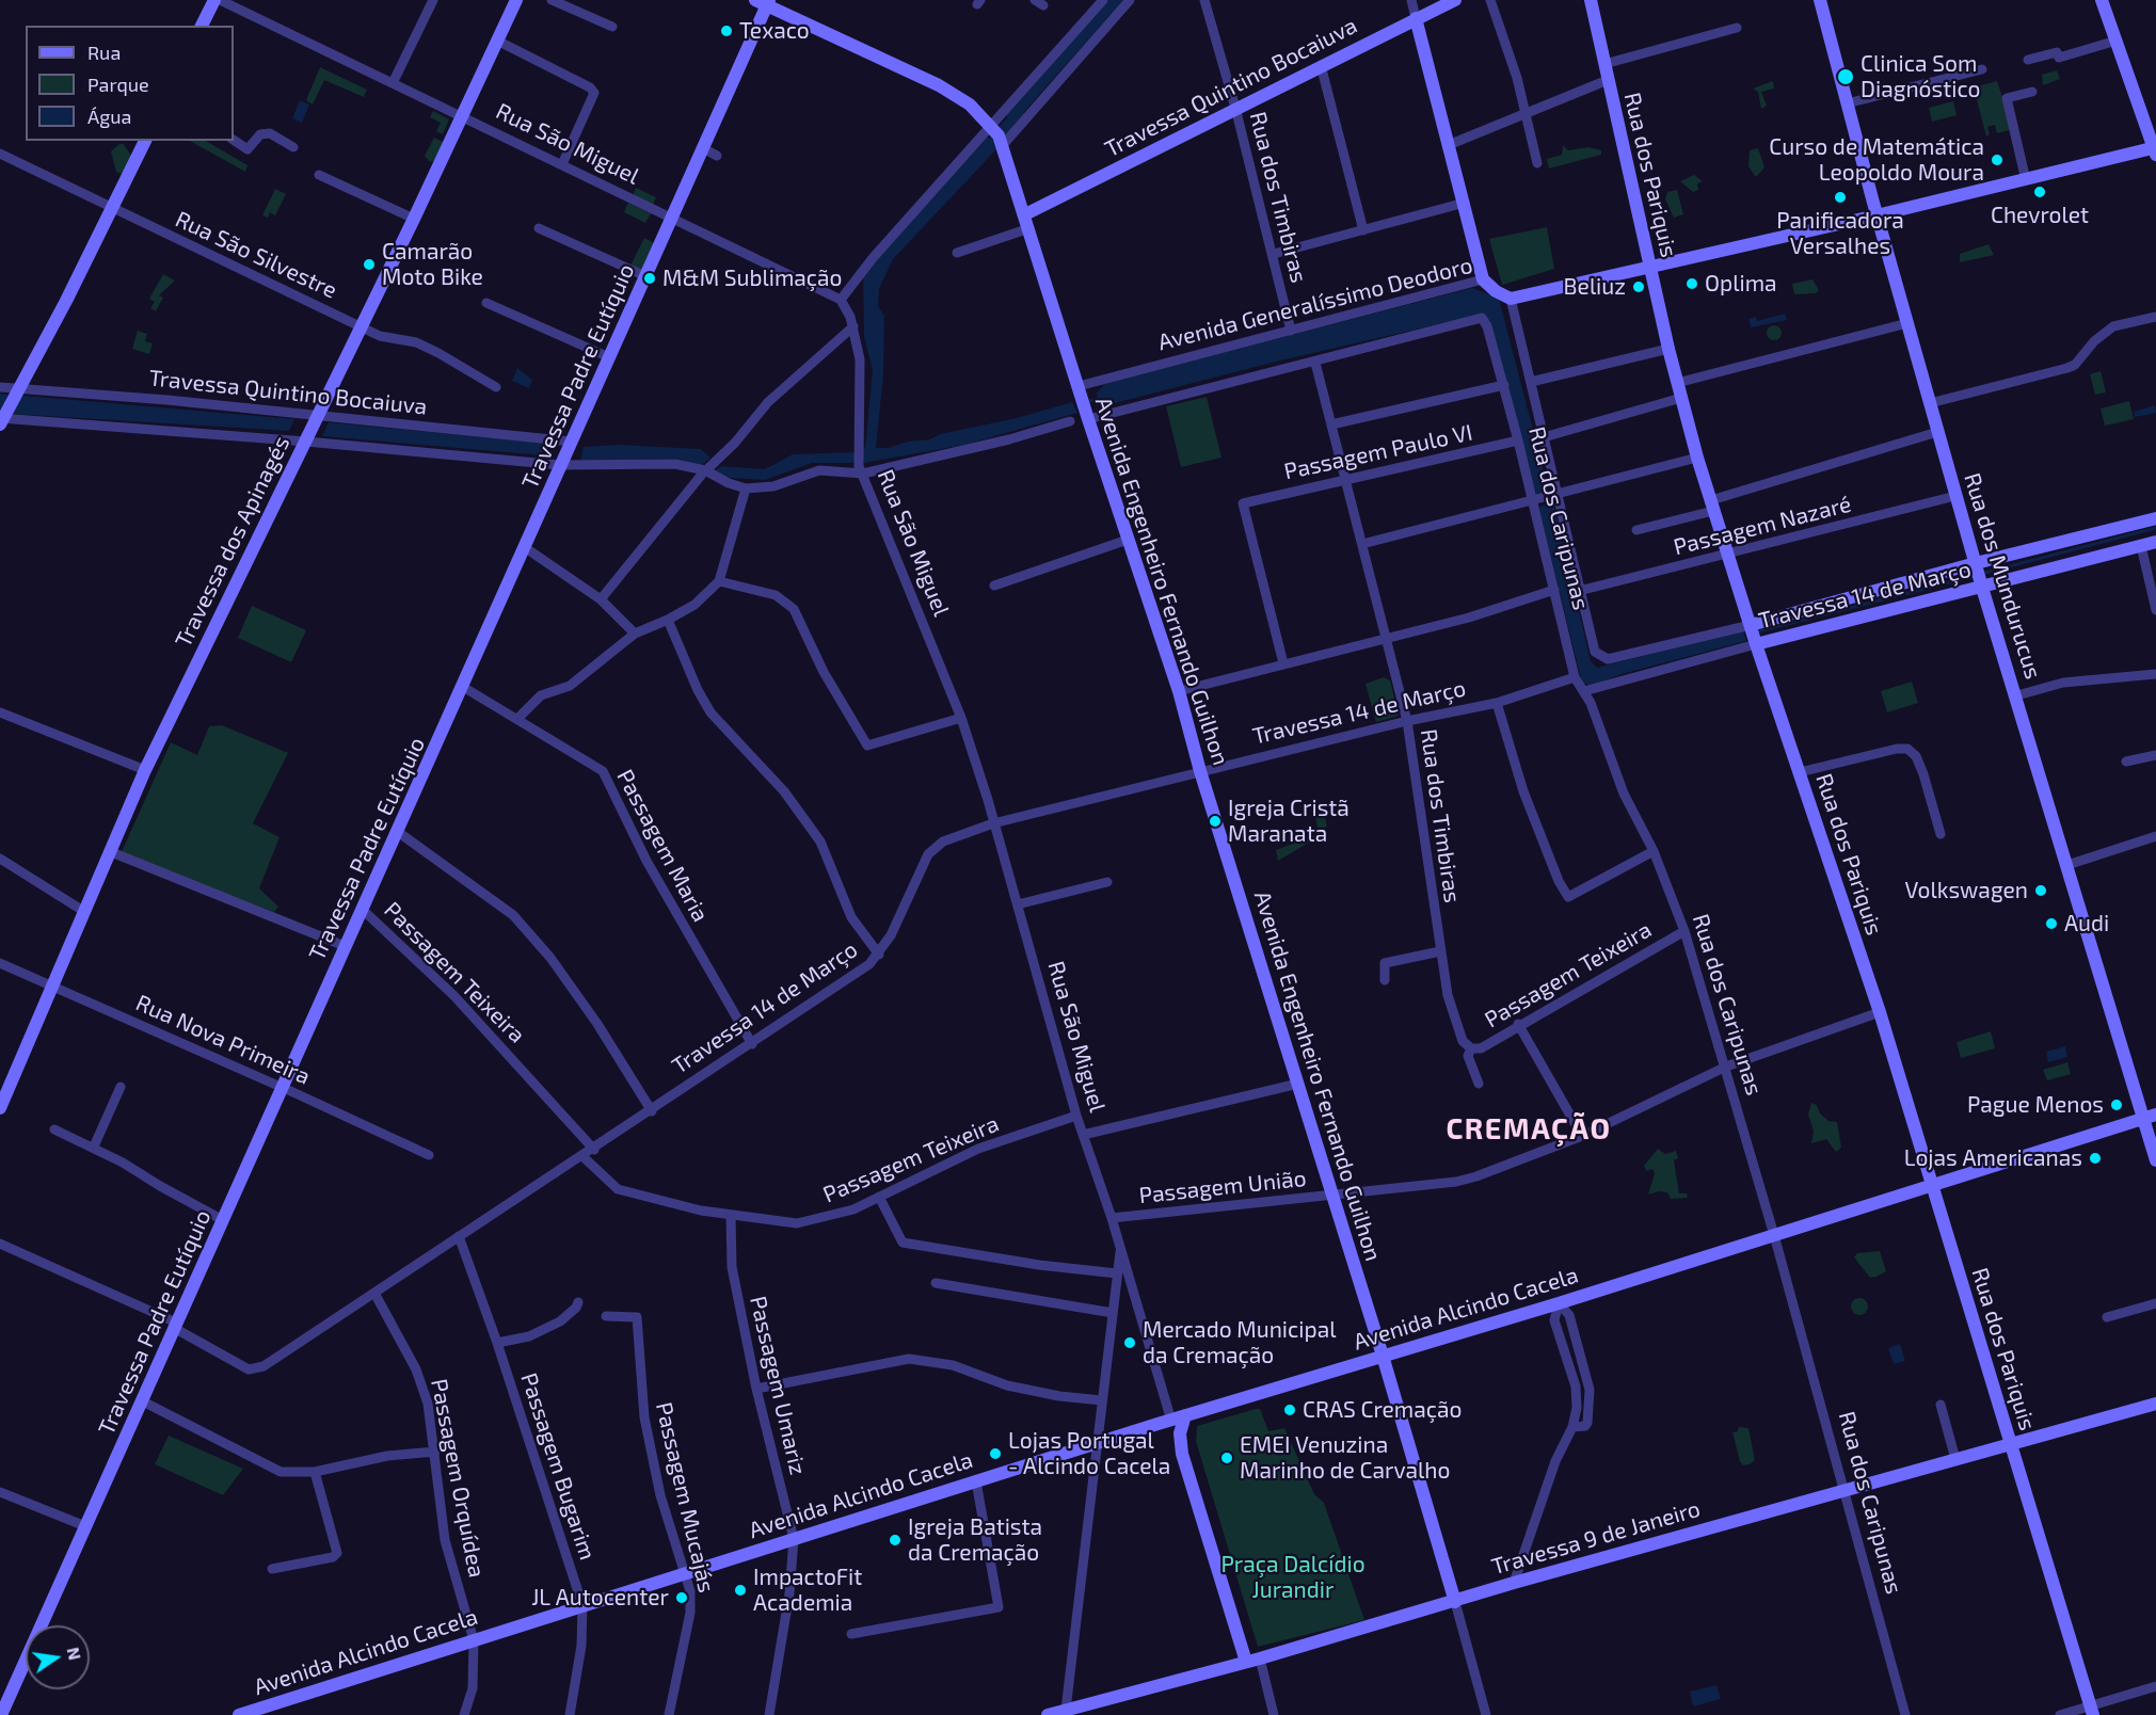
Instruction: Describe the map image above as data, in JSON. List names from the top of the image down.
{
  "streets": {
    "main road": [
      "Travessa Quintino Bocaiuva",
      "Rua dos Pariquis",
      "Avenida Generalíssimo Deodoro",
      "Travessa Padre Eutíquio",
      "Travessa dos Apinagés",
      "Rua dos Mundurucus",
      "Avenida Engenheiro Fernando Guilhon",
      "Travessa 14 de Março",
      "Avenida Alcindo Cacela",
      "Travessa 9 de Janeiro"
    ],
    "street": [
      "Rua São Miguel",
      "Rua dos Timbiras",
      "Rua São Silvestre",
      "Passagem Paulo VI",
      "Rua dos Caripunas",
      "Passagem Nazaré",
      "Passagem Maria",
      "Passagem Teixeira",
      "Rua Nova Primeira",
      "Passagem União",
      "Passagem Umariz",
      "Passagem Bugarim",
      "Passagem Orquídea",
      "Passagem Mucajás"
    ]
  },
  "crossings": [
    ["Travessa Quintino Bocaiuva", "Rua dos Timbiras"],
    ["Travessa Quintino Bocaiuva", "Travessa Padre Eutíquio"],
    ["Travessa Quintino Bocaiuva", "Travessa dos Apinagés"],
    ["Travessa Quintino Bocaiuva", "Avenida Engenheiro Fernando Guilhon"],
    ["Rua São Miguel", "Travessa Padre Eutíquio"],
    ["Rua São Miguel", "Travessa dos Apinagés"],
    ["Rua São Miguel", "Travessa 14 de Março"],
    ["Rua São Miguel", "Passagem Teixeira"],
    ["Rua São Miguel", "Passagem União"],
    ["Rua São Miguel", "Avenida Alcindo Cacela"],
    ["Rua dos Pariquis", "Passagem Nazaré"],
    ["Rua dos Pariquis", "Travessa 14 de Março"],
    ["Rua dos Pariquis", "Passagem União"],
    ["Rua dos Pariquis", "Avenida Alcindo Cacela"],
    ["Rua dos Pariquis", "Travessa 9 de Janeiro"],
    ["Rua dos Timbiras", "Avenida Generalíssimo Deodoro"],
    ["Rua dos Timbiras", "Passagem Paulo VI"],
    ["Rua dos Timbiras", "Rua dos Caripunas"],
    ["Rua dos Timbiras", "Travessa 14 de Março"],
    ["Rua dos Timbiras", "Passagem Teixeira"],
    ["Rua São Silvestre", "Travessa dos Apinagés"],
    ["Avenida Generalíssimo Deodoro", "Rua dos Caripunas"],
    ["Avenida Generalíssimo Deodoro", "Avenida Engenheiro Fernando Guilhon"],
    ["Travessa Padre Eutíquio", "Avenida Engenheiro Fernando Guilhon"],
    ["Travessa Padre Eutíquio", "Travessa 14 de Março"],
    ["Travessa Padre Eutíquio", "Passagem Maria"],
    ["Travessa Padre Eutíquio", "Passagem Teixeira"],
    ["Travessa Padre Eutíquio", "Rua Nova Primeira"],
    ["Passagem Paulo VI", "Rua dos Caripunas"],
    ["Rua dos Caripunas", "Passagem Nazaré"],
    ["Rua dos Caripunas", "Travessa 14 de Março"],
    ["Rua dos Caripunas", "Passagem Teixeira"],
    ["Rua dos Caripunas", "Passagem União"],
    ["Rua dos Caripunas", "Avenida Alcindo Cacela"],
    ["Rua dos Caripunas", "Travessa 9 de Janeiro"],
    ["Passagem Nazaré", "Rua dos Mundurucus"],
    ["Travessa dos Apinagés", "Rua Nova Primeira"],
    ["Rua dos Mundurucus", "Travessa 14 de Março"],
    ["Rua dos Mundurucus", "Avenida Alcindo Cacela"],
    ["Avenida Engenheiro Fernando Guilhon", "Travessa 14 de Março"],
    ["Avenida Engenheiro Fernando Guilhon", "Passagem União"],
    ["Avenida Engenheiro Fernando Guilhon", "Avenida Alcindo Cacela"],
    ["Avenida Engenheiro Fernando Guilhon", "Travessa 9 de Janeiro"],
    ["Travessa 14 de Março", "Passagem Maria"],
    ["Travessa 14 de Março", "Passagem Teixeira"],
    ["Travessa 14 de Março", "Passagem Bugarim"],
    ["Travessa 14 de Março", "Passagem Orquídea"],
    ["Passagem Teixeira", "Passagem Umariz"],
    ["Avenida Alcindo Cacela", "Passagem Umariz"],
    ["Avenida Alcindo Cacela", "Passagem Bugarim"],
    ["Avenida Alcindo Cacela", "Passagem Orquídea"],
    ["Avenida Alcindo Cacela", "Passagem Mucajás"]
  ],
  "districts": ["CREMAÇÃO"],
  "parks": ["Praça Dalcídio Jurandir"],
  "places": [
    "Texaco",
    "Clinica Som Diagnóstico",
    "Curso de Matemática Leopoldo Moura",
    "Chevrolet",
    "Panificadora Versalhes",
    "Camarão Moto Bike",
    "M&M Sublimação",
    "Oplima",
    "Beliuz",
    "Igreja Cristã Maranata",
    "Volkswagen",
    "Audi",
    "Pague Menos",
    "Lojas Americanas",
    "Mercado Municipal da Cremação",
    "CRAS Cremação",
    "Lojas Portugal - Alcindo Cacela",
    "EMEI Venuzina Marinho de Carvalho",
    "Igreja Batista da Cremação",
    "ImpactoFit Academia",
    "JL Autocenter"
  ],
  "legend": ["Rua", "Parque", "Água"],
  "north": "right"
}
